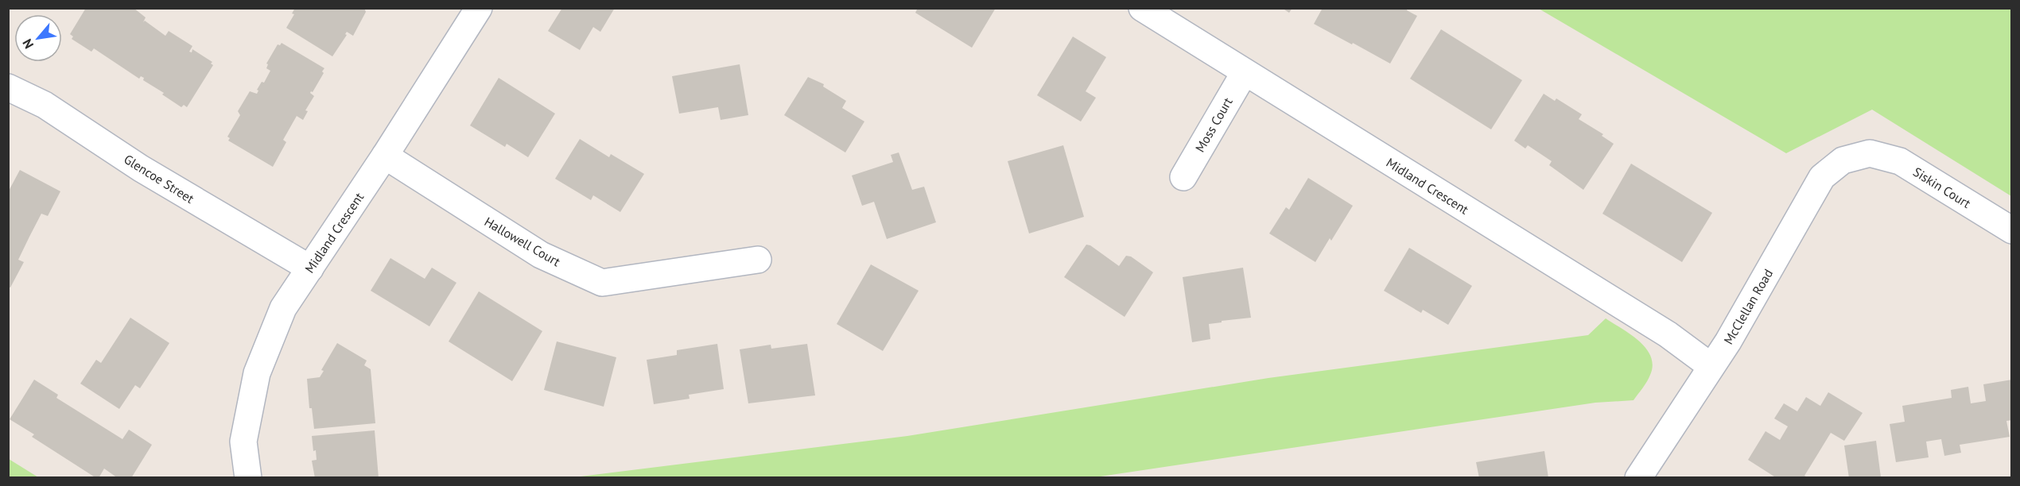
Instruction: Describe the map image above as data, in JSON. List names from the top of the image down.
{
  "streets": {
    "street": [
      "Moss Court",
      "Glencoe Street",
      "Midland Crescent",
      "Siskin Court",
      "Hallowell Court",
      "McClellan Road"
    ]
  },
  "crossings": [
    ["Moss Court", "Midland Crescent"],
    ["Glencoe Street", "Midland Crescent"],
    ["Midland Crescent", "Hallowell Court"],
    ["Midland Crescent", "McClellan Road"],
    ["Siskin Court", "McClellan Road"]
  ],
  "north": "bottom left"
}
